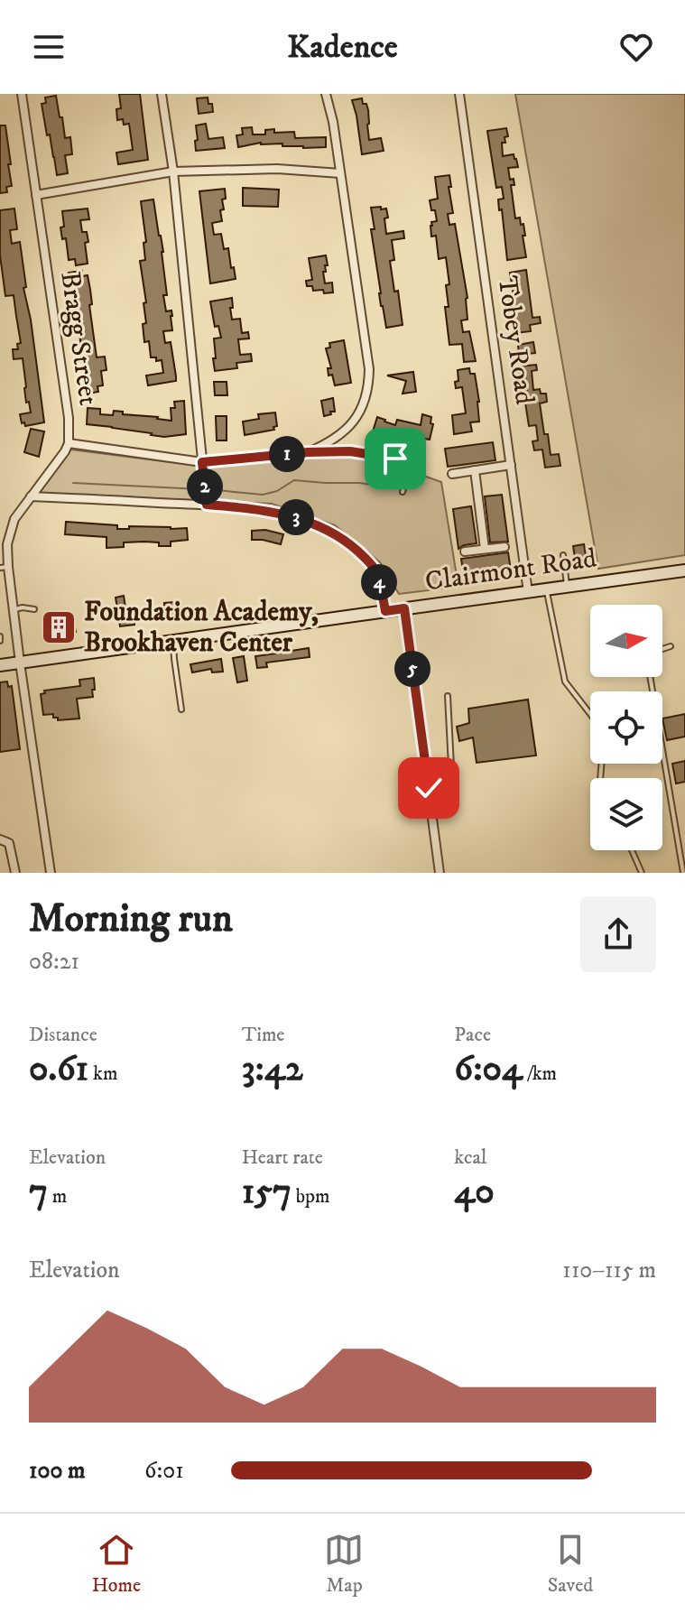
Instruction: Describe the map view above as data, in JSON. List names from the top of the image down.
{
  "streets": {
    "main road": ["Clairmont Road"],
    "street": ["Bragg Street", "Tobey Road"]
  },
  "crossings": [
    ["Bragg Street", "Clairmont Road"],
    ["Tobey Road", "Clairmont Road"]
  ],
  "places": {
    "building": ["Foundation Academy, Brookhaven Center"]
  },
  "north": "right",
  "page": {
    "header": "Kadence",
    "pins": [
      "1",
      "2",
      "3",
      "4",
      "5"
    ],
    "heading": ["Morning run", "08:21"],
    "stats": [
      ["Distance", "0.61 km"],
      ["Time", "3:42"],
      ["Pace", "6:04 /km"],
      ["Elevation", "7 m"],
      ["Heart rate", "157 bpm"],
      ["kcal", "40"]
    ],
    "chart": ["Elevation", "110–115 m"],
    "list": [
      {
        "name": "100 m",
        "note": "6:01"
      }
    ],
    "tabs": ["Home", "Map", "Saved"]
  }
}
